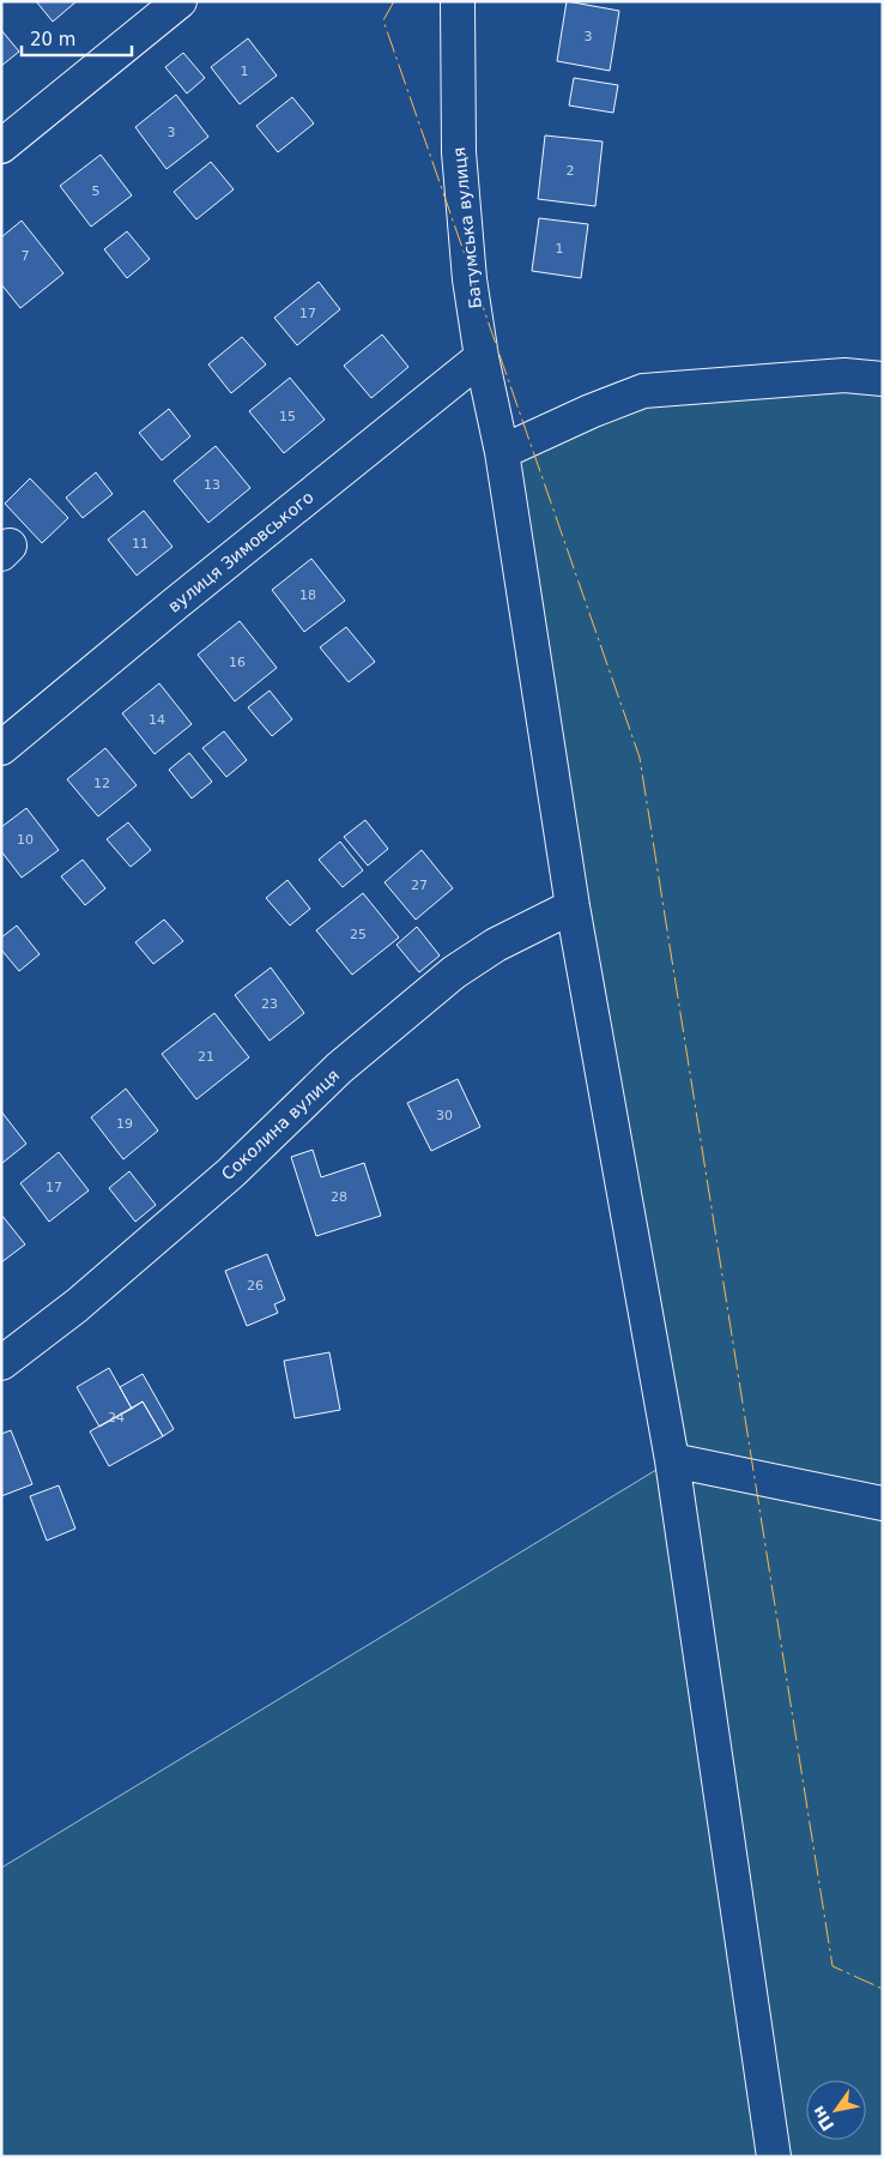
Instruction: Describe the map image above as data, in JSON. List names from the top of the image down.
{
  "streets": {
    "street": ["Батумська вулиця", "вулиця Зимовського", "Соколина вулиця"]
  },
  "crossings": [
    ["Батумська вулиця", "вулиця Зимовського"],
    ["Батумська вулиця", "Соколина вулиця"]
  ],
  "house_numbers": [
    "3",
    "1",
    "3",
    "2",
    "5",
    "1",
    "7",
    "17",
    "15",
    "13",
    "11",
    "18",
    "16",
    "14",
    "12",
    "10",
    "27",
    "25",
    "23",
    "21",
    "30",
    "19",
    "17",
    "28",
    "26",
    "24"
  ],
  "scale_bar": "20 m",
  "north": "bottom left"
}
